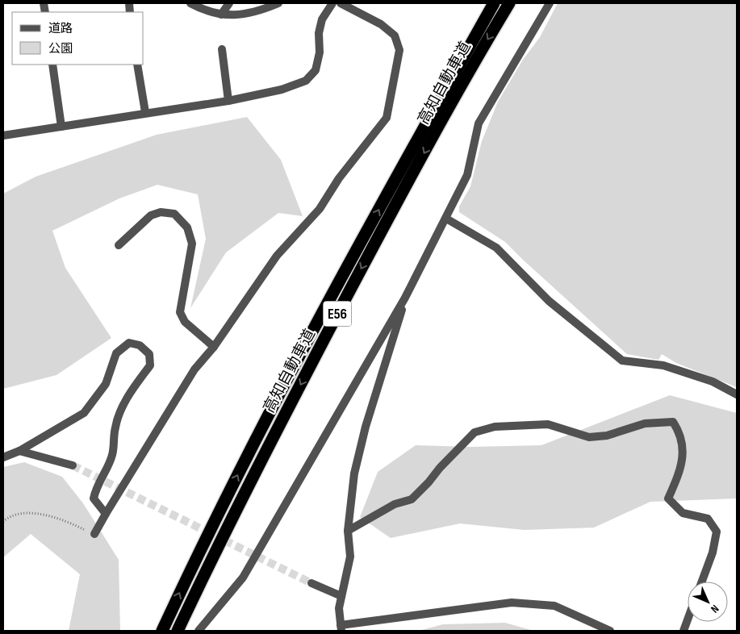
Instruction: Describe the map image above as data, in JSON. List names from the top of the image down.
{
  "streets": {
    "highway": ["高知自動車道", "E56"]
  },
  "legend": ["道路", "公園"],
  "north": "bottom right"
}
